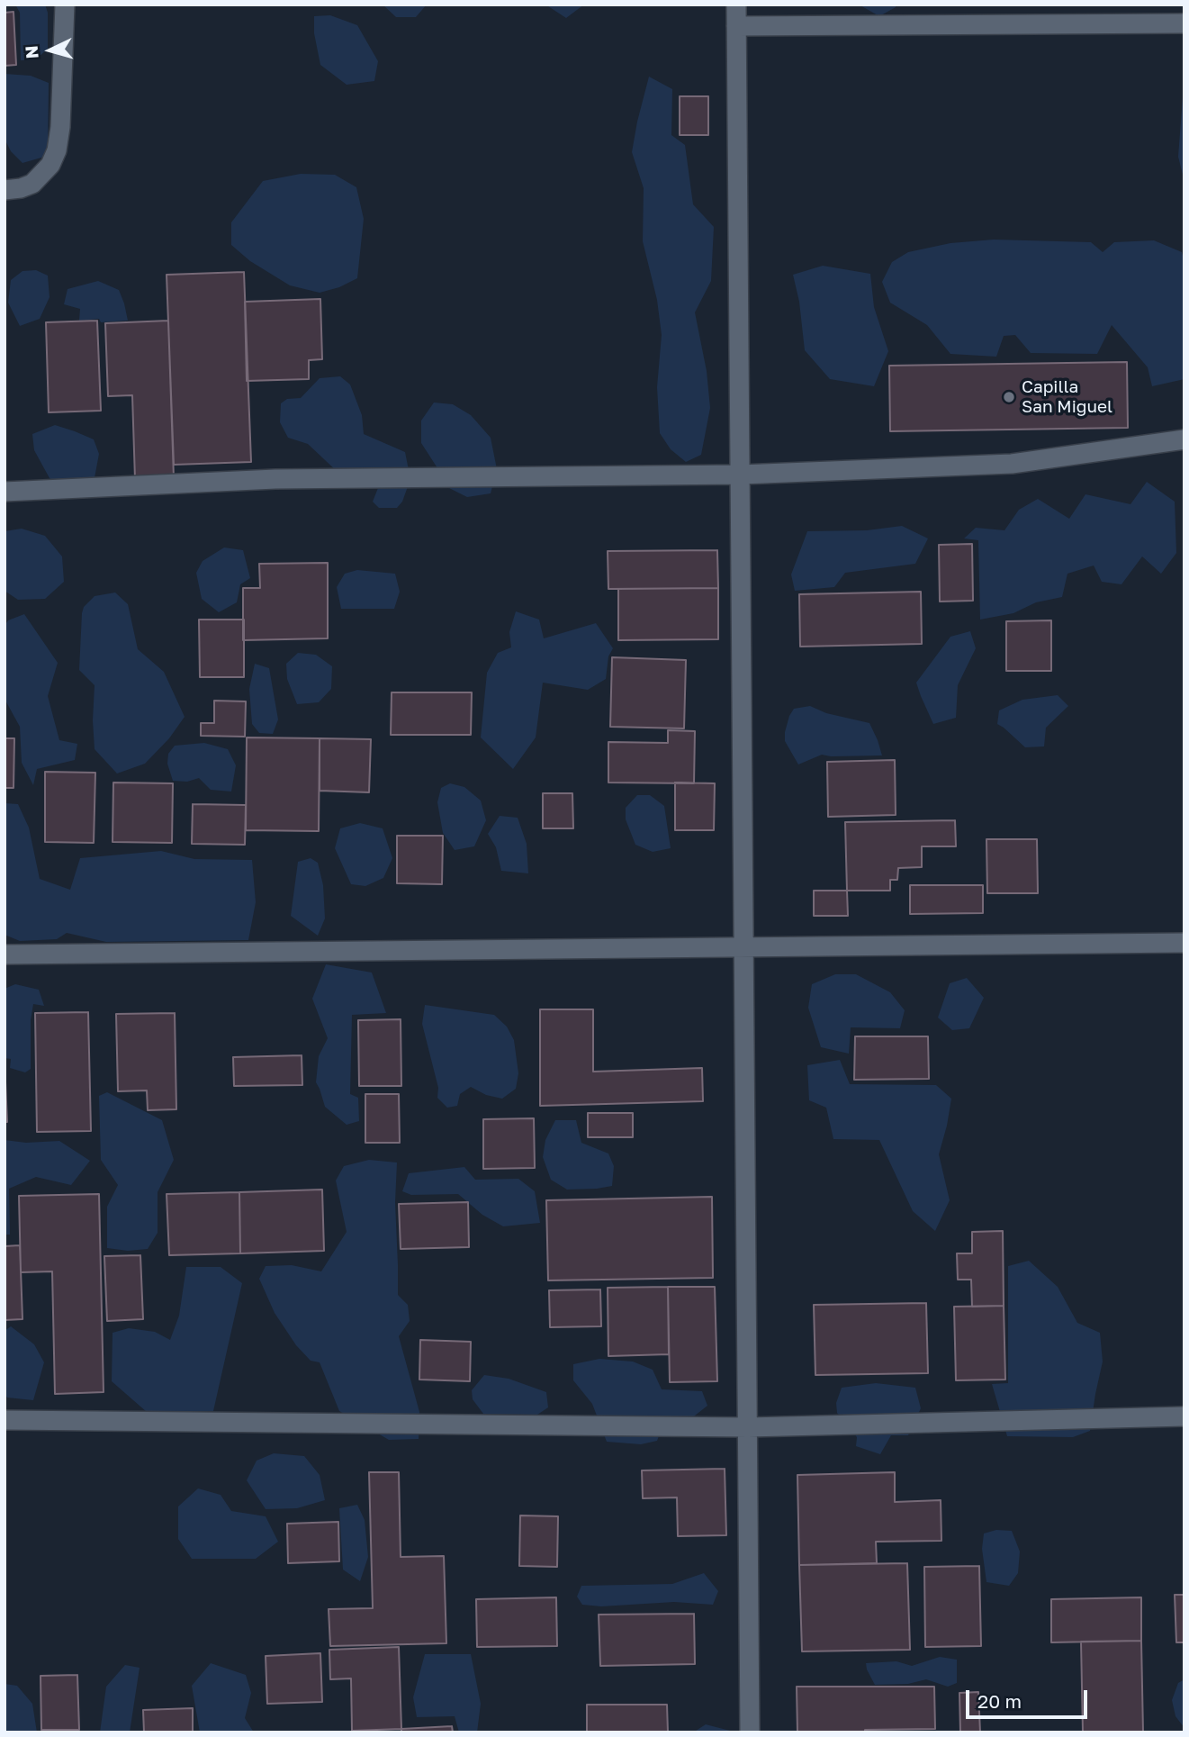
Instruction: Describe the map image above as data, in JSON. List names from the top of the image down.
{
  "places": ["Capilla San Miguel"],
  "scale_bar": "20 m",
  "north": "left"
}
